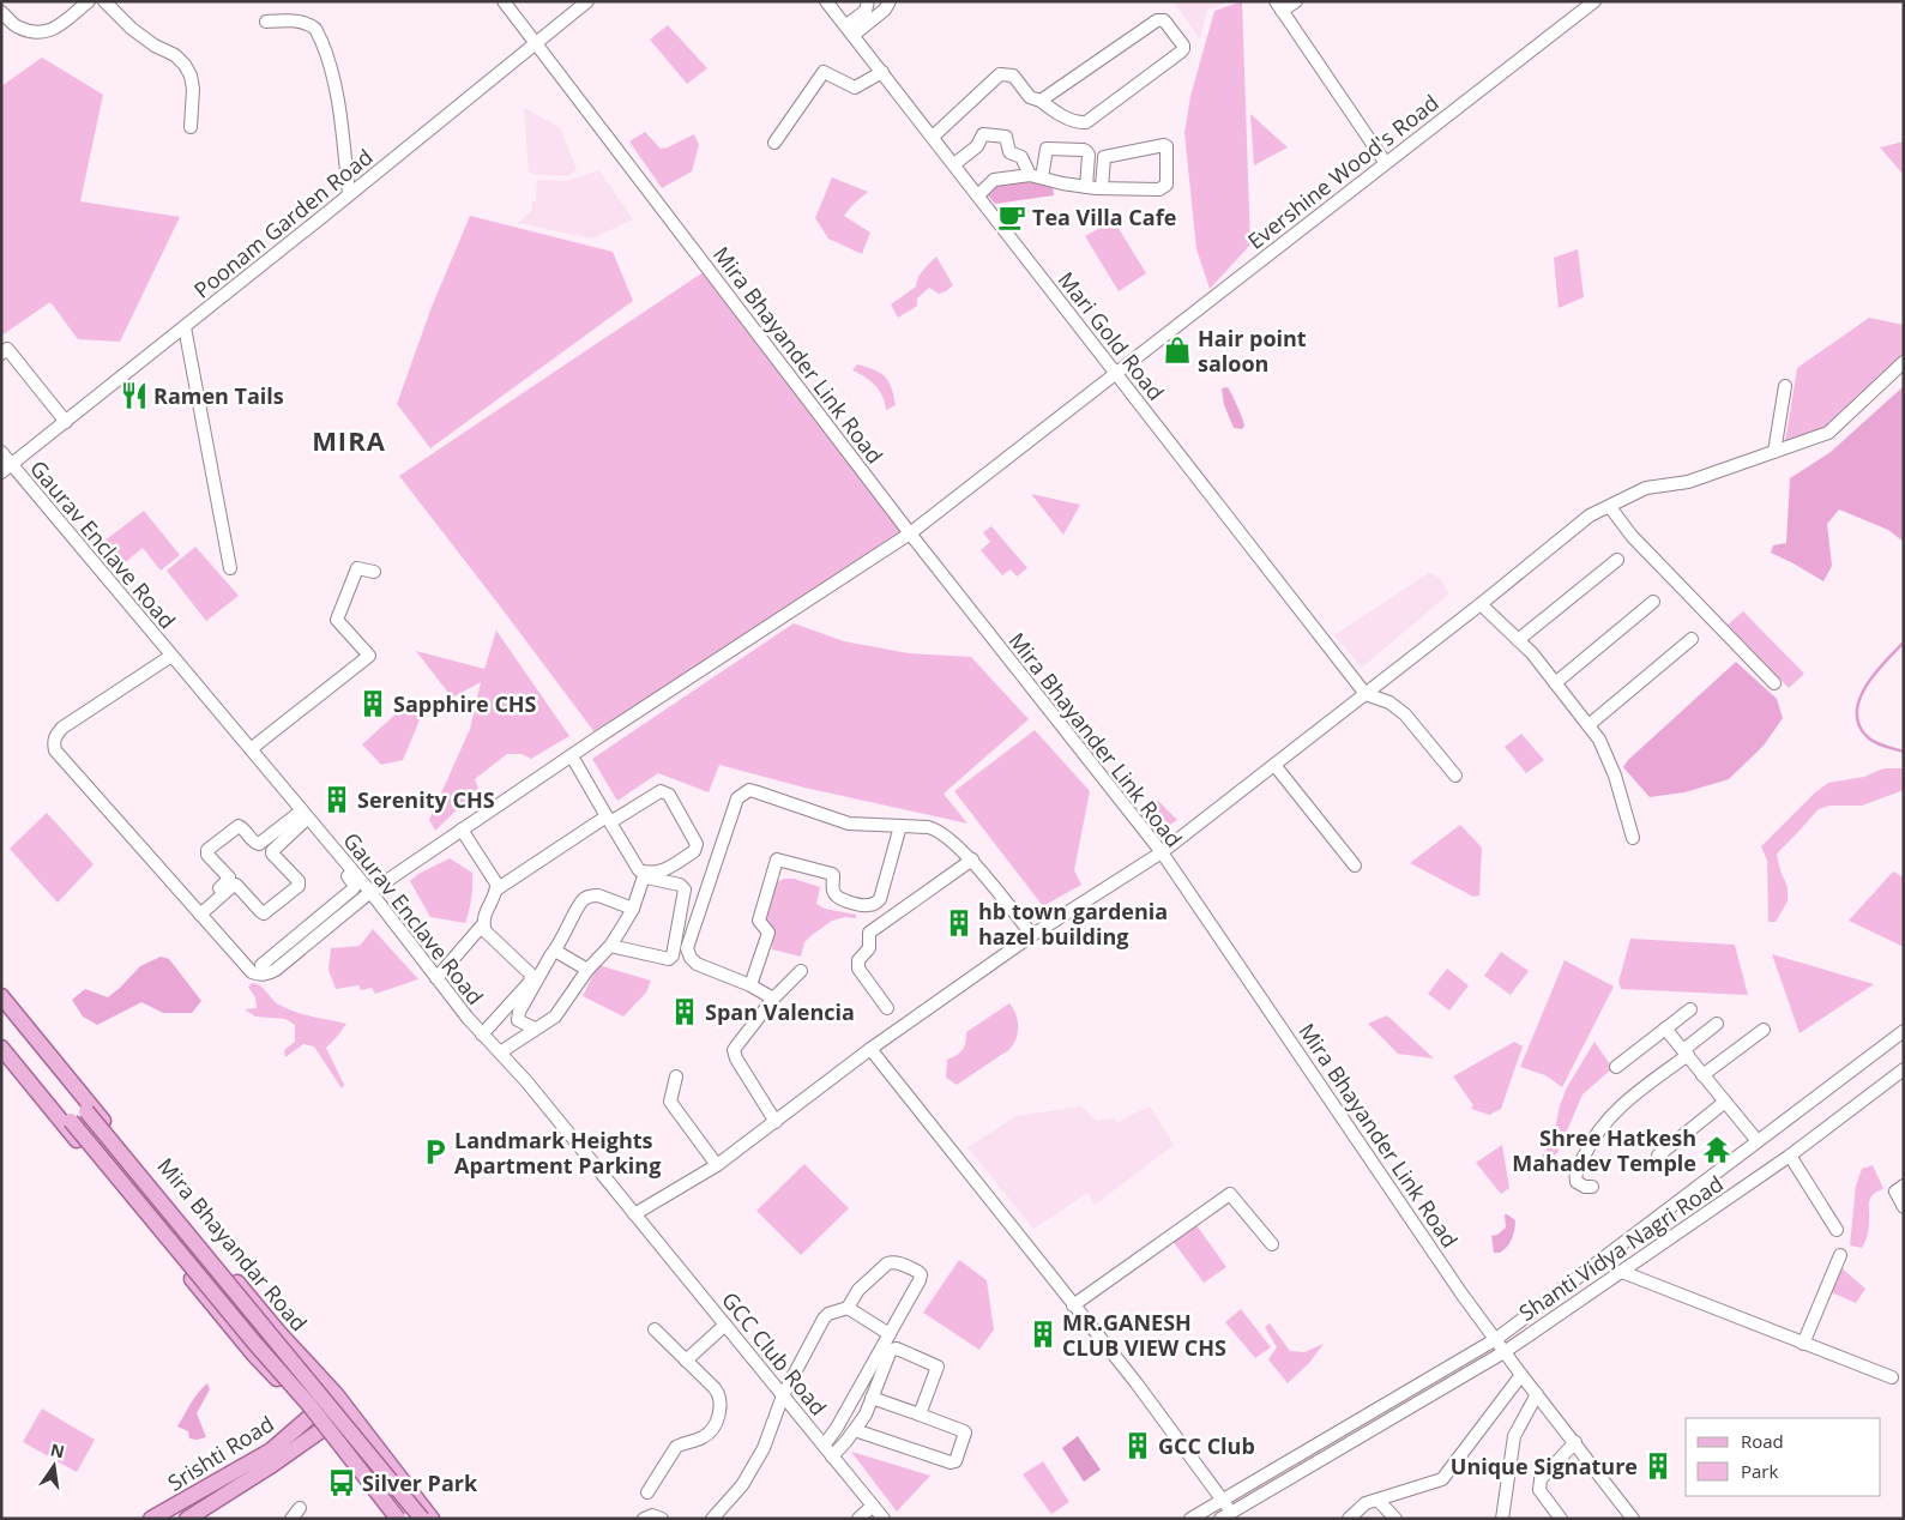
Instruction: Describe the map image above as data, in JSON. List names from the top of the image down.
{
  "streets": {
    "main road": ["Mira Bhayandar Road", "Srishti Road"],
    "street": [
      "Evershine Wood's Road",
      "Poonam Garden Road",
      "Mari Gold Road",
      "Mira Bhayander Link Road",
      "Gaurav Enclave Road",
      "Shanti Vidya Nagri Road",
      "GCC Club Road"
    ]
  },
  "crossings": [
    ["Evershine Wood's Road", "Mari Gold Road"],
    ["Evershine Wood's Road", "Mira Bhayander Link Road"],
    ["Evershine Wood's Road", "Gaurav Enclave Road"],
    ["Poonam Garden Road", "Mira Bhayander Link Road"],
    ["Poonam Garden Road", "Gaurav Enclave Road"],
    ["Mira Bhayander Link Road", "Shanti Vidya Nagri Road"],
    ["Gaurav Enclave Road", "GCC Club Road"],
    ["Mira Bhayandar Road", "Srishti Road"]
  ],
  "districts": ["MIRA"],
  "places": {
    "cafe": ["Tea Villa Cafe"],
    "shop": ["Hair point saloon"],
    "restaurant": ["Ramen Tails"],
    "building": [
      "Sapphire CHS",
      "Serenity CHS",
      "hb town gardenia hazel building",
      "Span Valencia",
      "MR.GANESH CLUB VIEW CHS",
      "GCC Club",
      "Unique Signature"
    ],
    "temple": ["Shree Hatkesh Mahadev Temple"],
    "parking": ["Landmark Heights Apartment Parking"],
    "bus stop": ["Silver Park"]
  },
  "legend": ["Road", "Park"],
  "north": "top"
}
